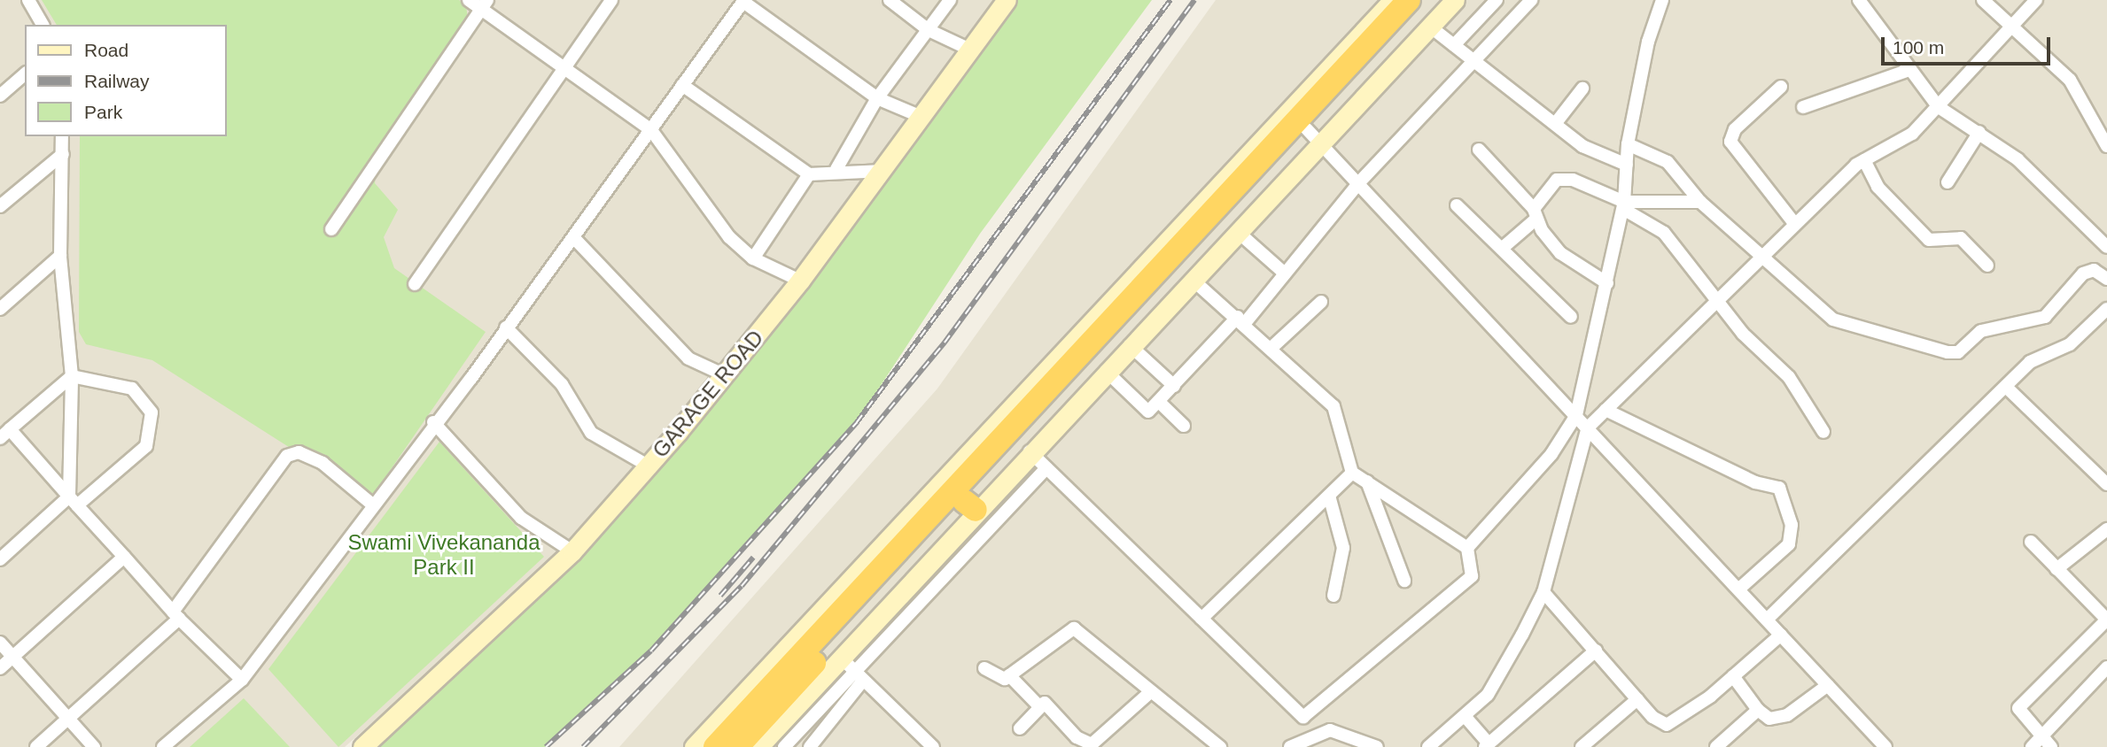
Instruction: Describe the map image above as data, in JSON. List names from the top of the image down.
{
  "streets": {
    "street": ["GARAGE ROAD"]
  },
  "parks": ["Swami Vivekananda Park II"],
  "legend": ["Road", "Railway", "Park"],
  "scale_bar": "100 m"
}
